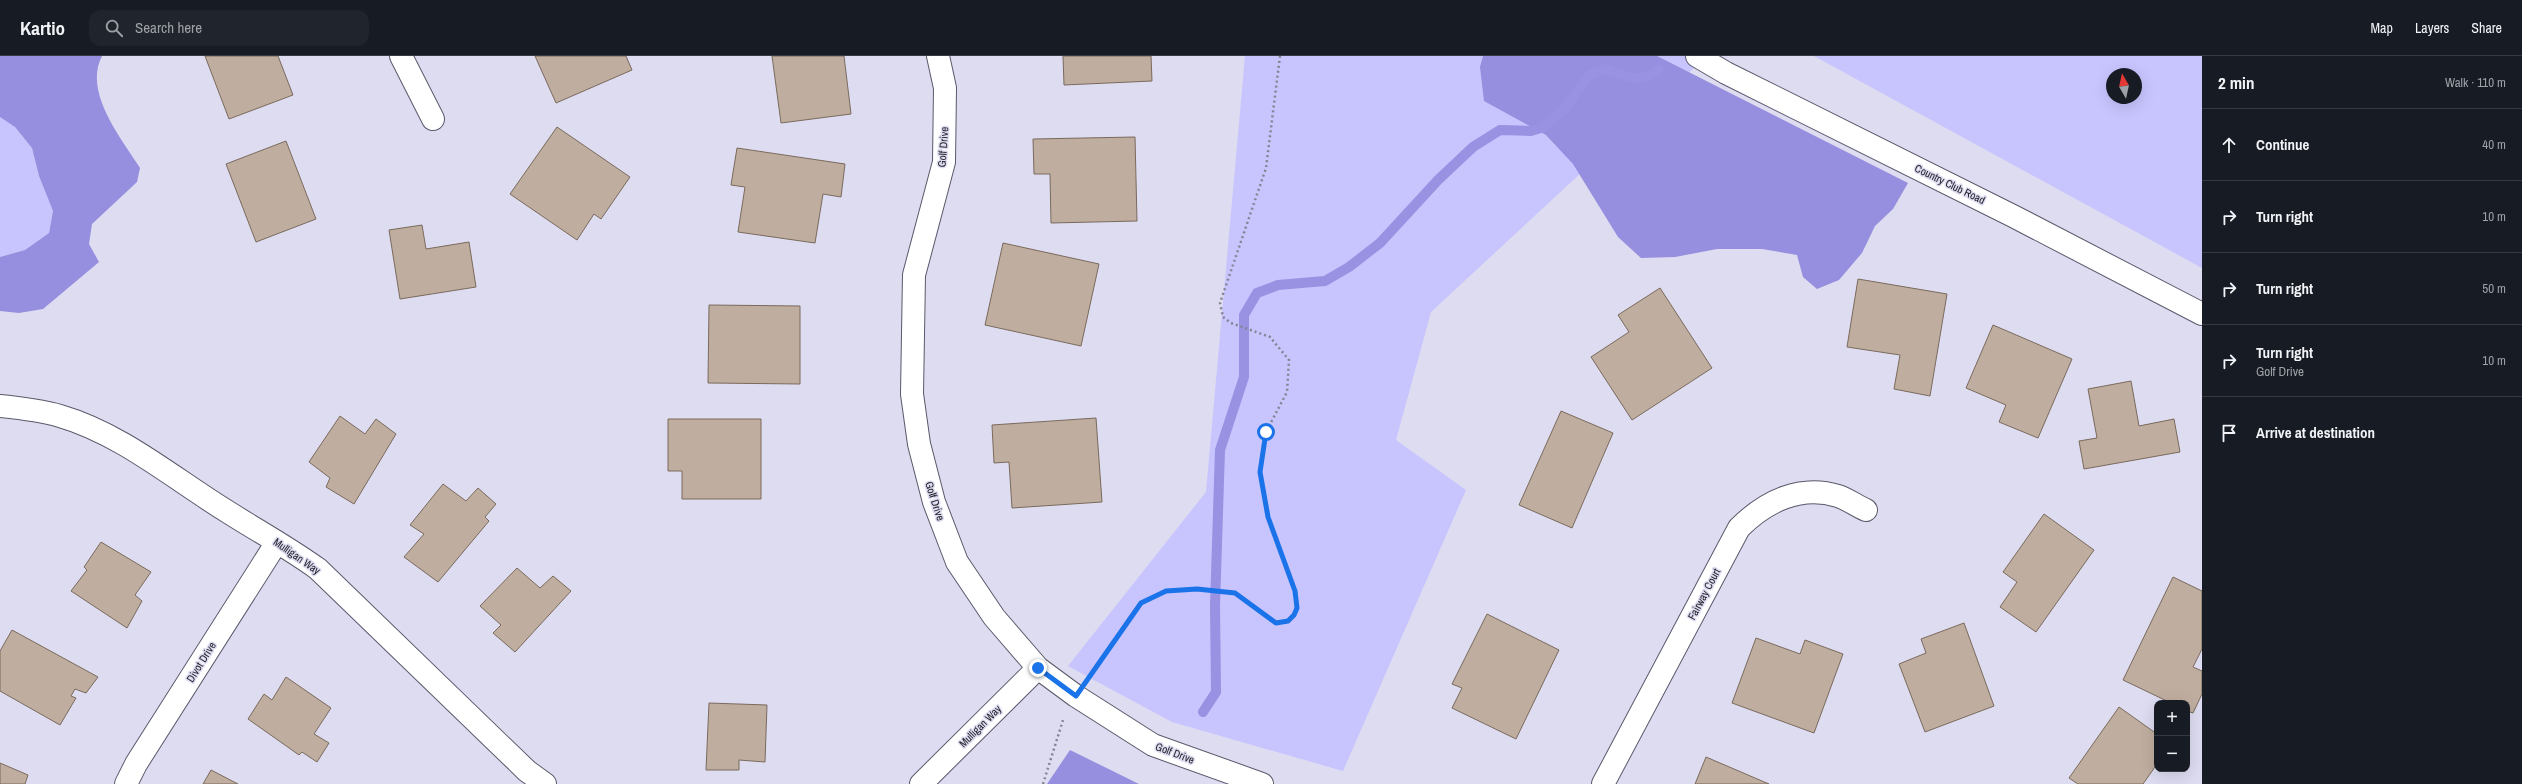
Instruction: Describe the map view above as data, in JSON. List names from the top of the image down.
{
  "streets": {
    "street": [
      "Golf Drive",
      "Country Club Road",
      "Mulligan Way",
      "Fairway Court",
      "Divot Drive"
    ]
  },
  "crossings": [
    ["Golf Drive", "Mulligan Way"],
    ["Mulligan Way", "Divot Drive"]
  ],
  "north": "top",
  "page": {
    "header": "Kartio",
    "search": "Search here",
    "nav": ["Map", "Layers", "Share"],
    "heading": ["2 min", "Walk · 110 m"],
    "list": [
      ["Continue", "40 m"],
      ["Turn right", "10 m"],
      ["Turn right", "50 m"],
      ["Turn right", "Golf Drive", "10 m"],
      "Arrive at destination"
    ],
    "map_buttons": ["+", "−"]
  }
}
